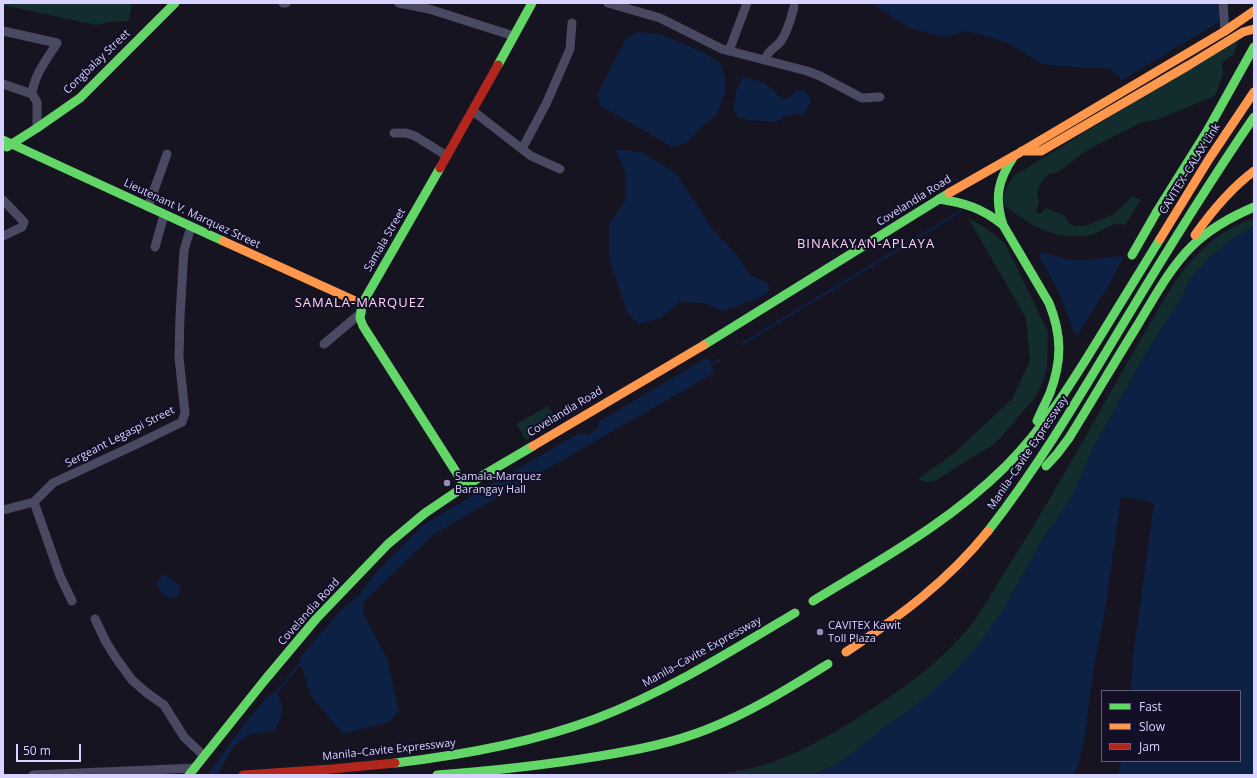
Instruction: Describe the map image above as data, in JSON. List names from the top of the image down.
{
  "streets": {
    "main road": [
      "Congbalay Street",
      "CAVITEX–CALAX Link",
      "Covelandia Road",
      "Lieutenant V. Marquez Street",
      "Samala Street",
      "Manila–Cavite Expressway"
    ],
    "street": ["Sergeant Legaspi Street"]
  },
  "crossings": [
    ["Congbalay Street", "Lieutenant V. Marquez Street"],
    ["CAVITEX–CALAX Link", "Manila–Cavite Expressway"],
    ["Lieutenant V. Marquez Street", "Samala Street"],
    ["Lieutenant V. Marquez Street", "Sergeant Legaspi Street"]
  ],
  "districts": ["BINAKAYAN-APLAYA", "SAMALA-MARQUEZ"],
  "places": ["Samala-Marquez Barangay Hall", "CAVITEX Kawit Toll Plaza"],
  "legend": ["Fast", "Slow", "Jam"],
  "scale_bar": "50 m"
}
